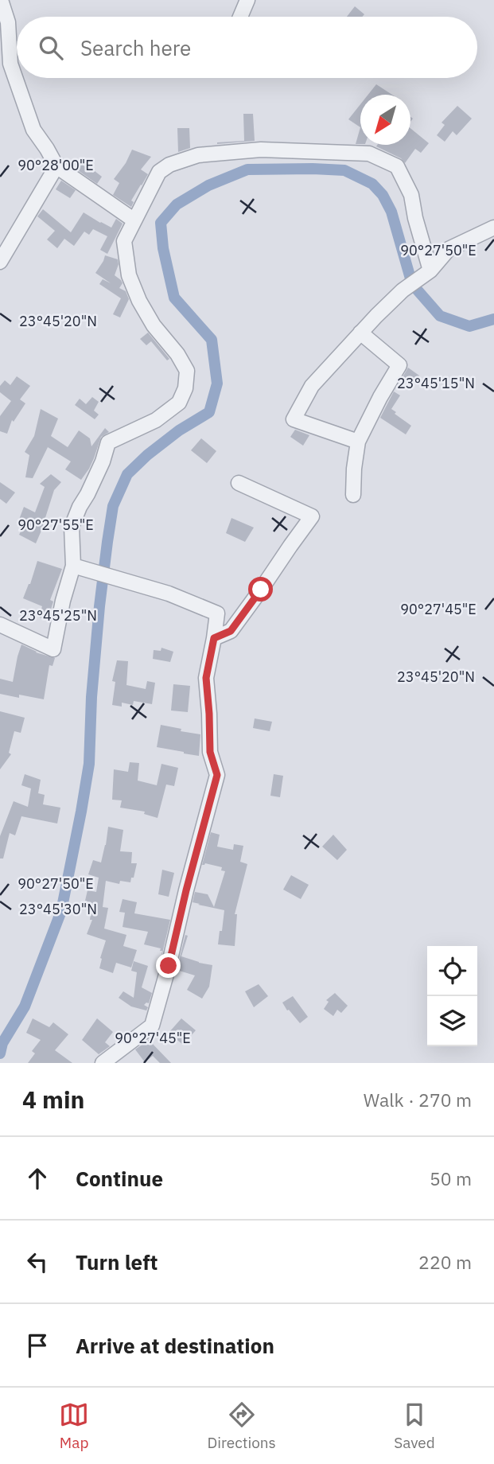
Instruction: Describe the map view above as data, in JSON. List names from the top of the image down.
{
  "north": "bottom left",
  "page": {
    "search": "Search here",
    "heading": ["4 min", "Walk · 270 m"],
    "list": [
      ["Continue", "50 m"],
      ["Turn left", "220 m"],
      "Arrive at destination"
    ],
    "nav": ["Map", "Directions", "Saved"]
  },
  "coordinates": [
    "90°28'00\"E",
    "90°27'50\"E",
    "23°45'20\"N",
    "23°45'15\"N",
    "90°27'55\"E",
    "90°27'45\"E",
    "23°45'25\"N",
    "23°45'30\"N"
  ]
}
